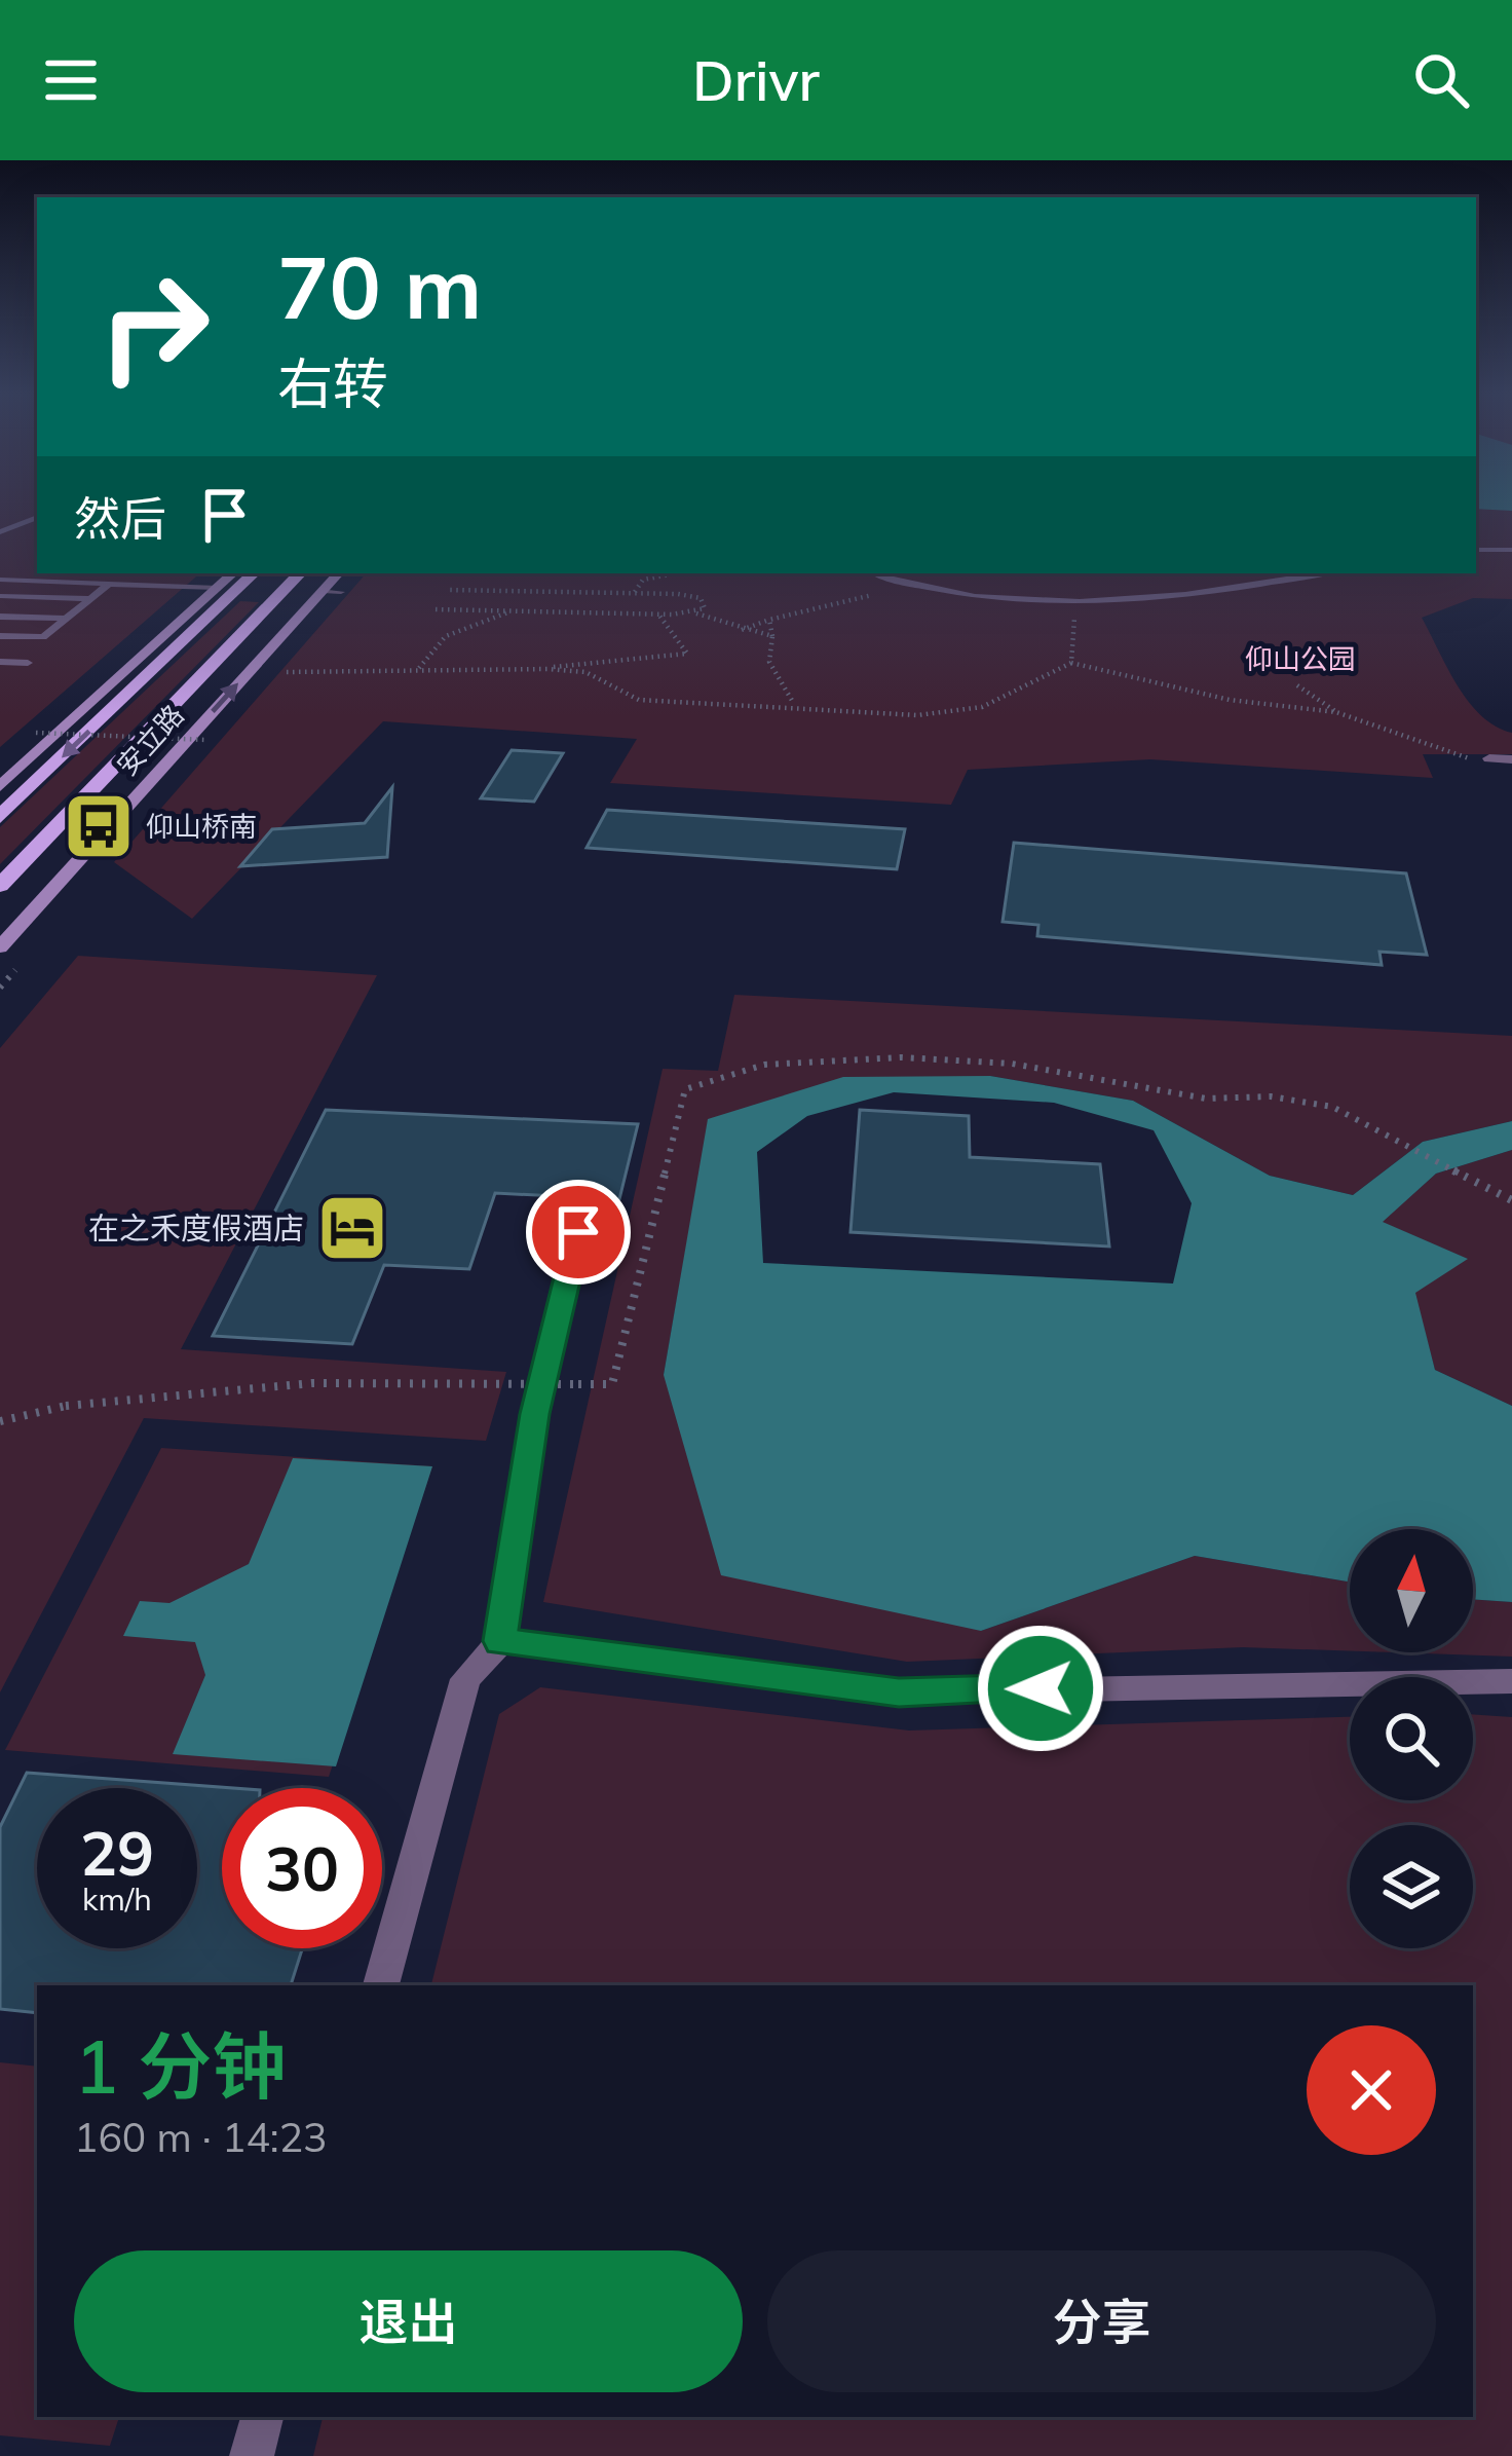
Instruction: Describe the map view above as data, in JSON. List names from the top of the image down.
{
  "streets": {
    "main road": ["安立路"]
  },
  "parks": ["仰山公园"],
  "places": {
    "bus stop": ["仰山桥南"],
    "hotel": ["在之禾度假酒店"]
  },
  "north": "top",
  "page": {
    "header": "Drivr",
    "turn": ["70 m", "右转"],
    "then": "然后",
    "speed": "29 km/h",
    "limit": "30",
    "heading": ["1 分钟", "160 m · 14:23"],
    "buttons": ["退出", "分享"]
  }
}
